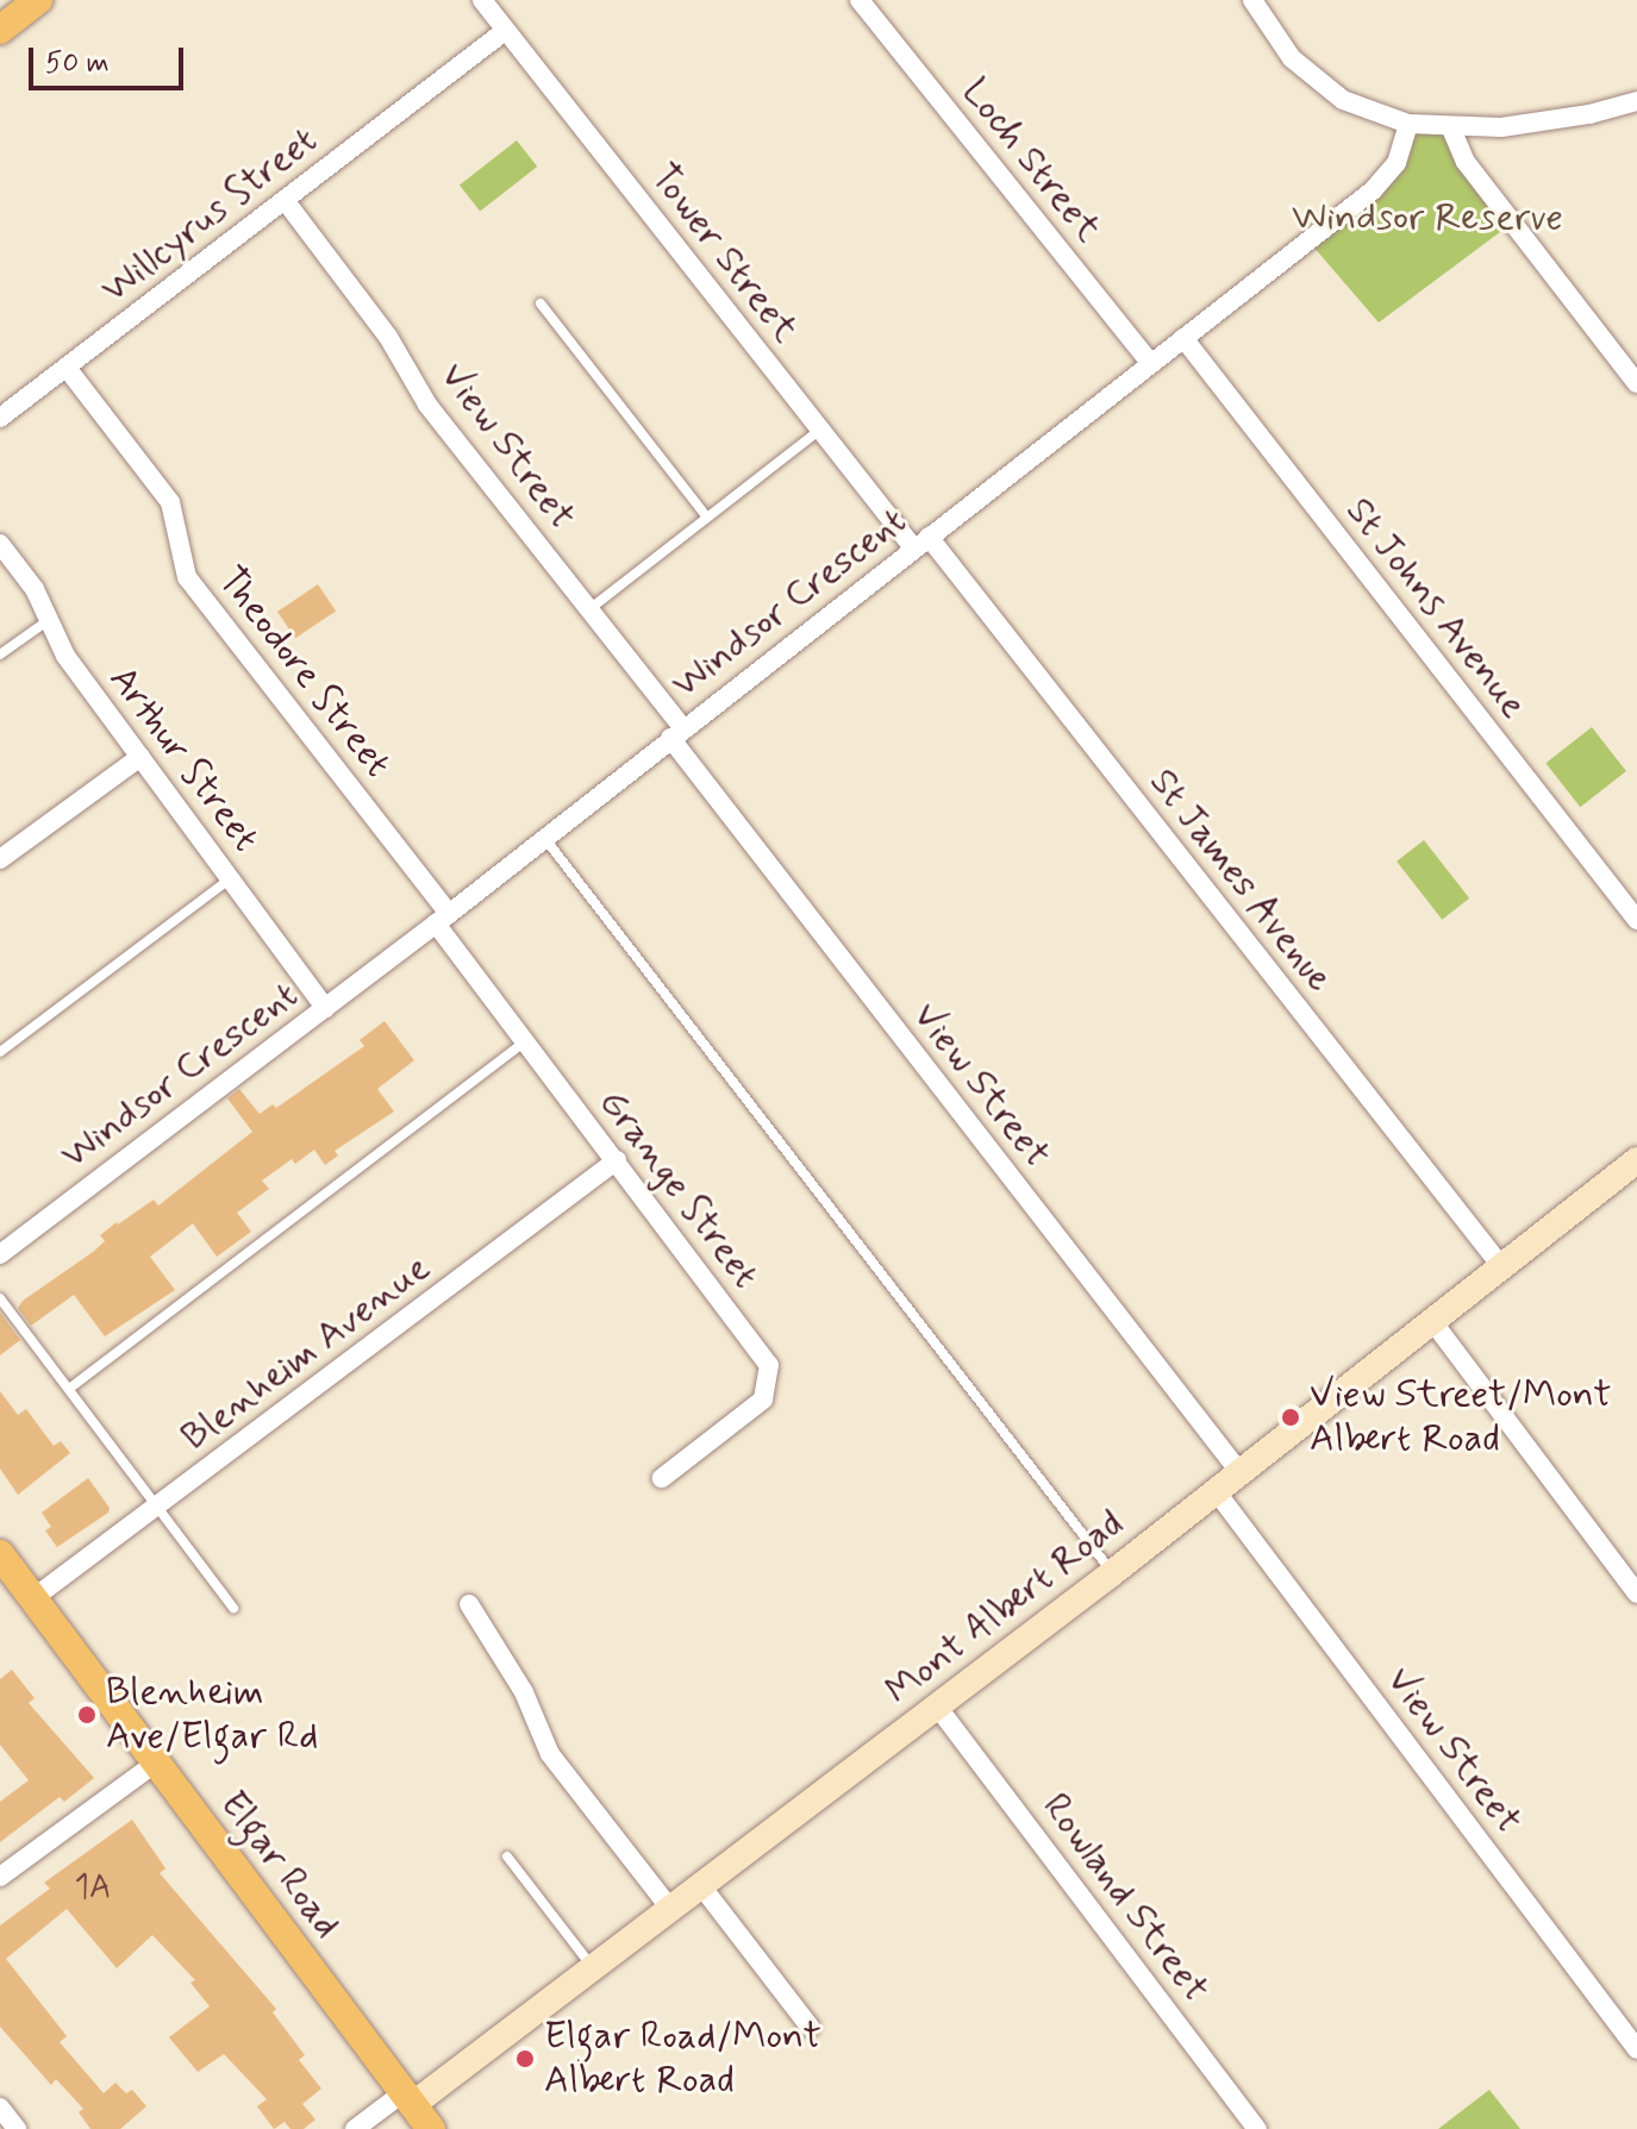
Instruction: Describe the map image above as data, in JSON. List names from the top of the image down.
{
  "streets": {
    "main road": ["Mont Albert Road", "Elgar Road"],
    "street": [
      "Loch Street",
      "Willcyrus Street",
      "Tower Street",
      "View Street",
      "Windsor Crescent",
      "St Johns Avenue",
      "Theodore Street",
      "Arthur Street",
      "St James Avenue",
      "Grange Street",
      "Blenheim Avenue",
      "Rowland Street"
    ]
  },
  "crossings": [
    ["Loch Street", "Windsor Crescent"],
    ["Willcyrus Street", "Tower Street"],
    ["Willcyrus Street", "View Street"],
    ["Willcyrus Street", "Theodore Street"],
    ["Tower Street", "Windsor Crescent"],
    ["Tower Street", "St James Avenue"],
    ["View Street", "Windsor Crescent"],
    ["View Street", "Mont Albert Road"],
    ["Windsor Crescent", "St Johns Avenue"],
    ["Windsor Crescent", "Theodore Street"],
    ["Windsor Crescent", "Arthur Street"],
    ["Windsor Crescent", "St James Avenue"],
    ["Windsor Crescent", "Grange Street"],
    ["Theodore Street", "Grange Street"],
    ["St James Avenue", "Mont Albert Road"],
    ["Grange Street", "Blenheim Avenue"],
    ["Blenheim Avenue", "Elgar Road"],
    ["Mont Albert Road", "Elgar Road"],
    ["Mont Albert Road", "Rowland Street"]
  ],
  "parks": ["Windsor Reserve"],
  "places": ["View Street/Mont Albert Road", "Blenheim Ave/Elgar Rd", "Elgar Road/Mont Albert Road"],
  "house_numbers": ["1A"],
  "scale_bar": "50 m"
}
